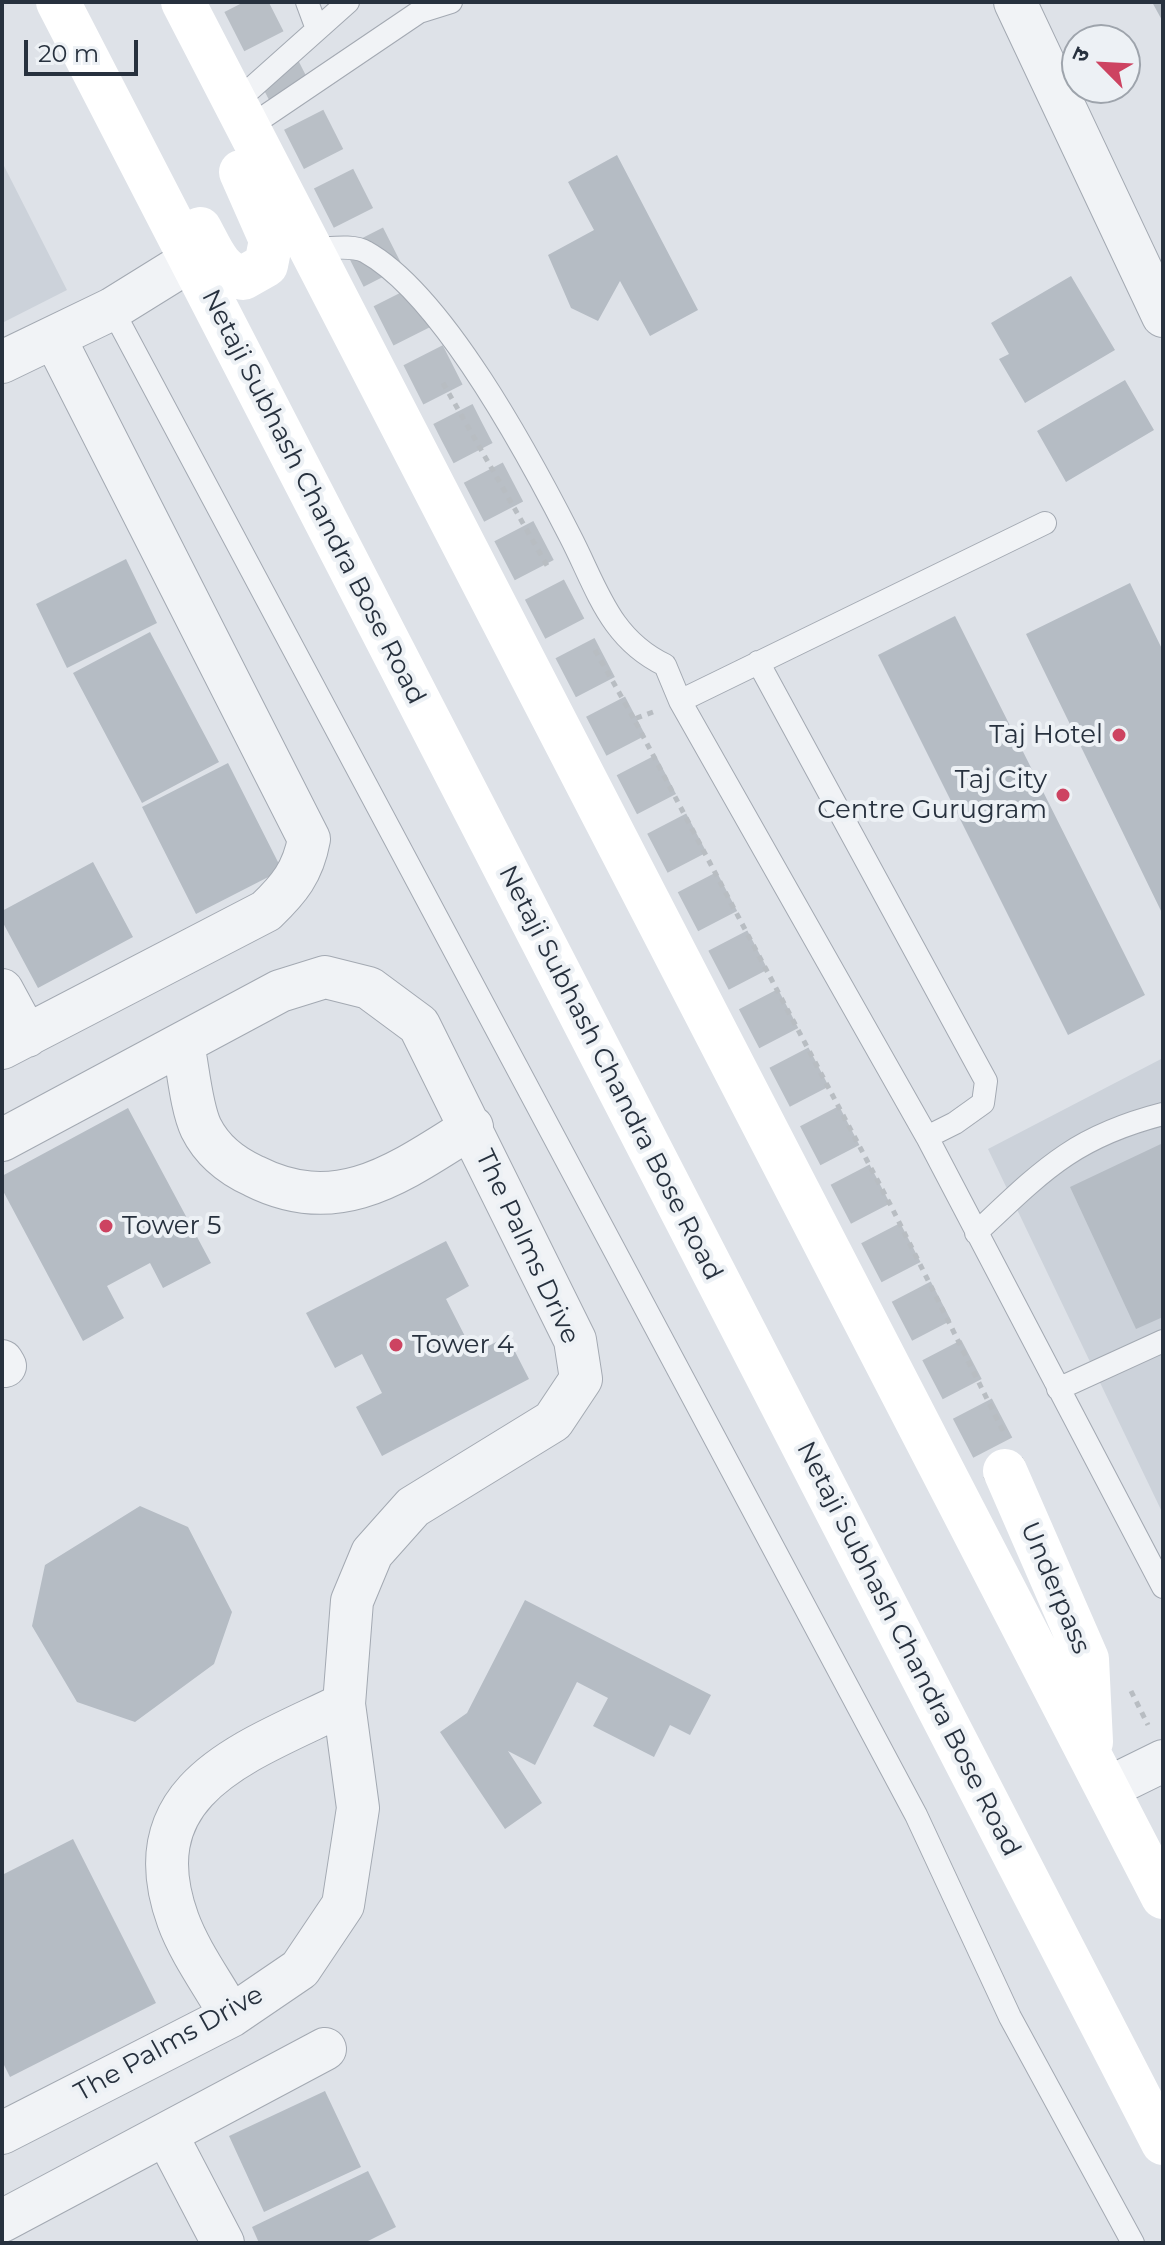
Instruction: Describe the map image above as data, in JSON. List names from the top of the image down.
{
  "streets": {
    "main road": ["Netaji Subhash Chandra Bose Road", "Underpass"],
    "street": ["The Palms Drive"]
  },
  "places": [
    "Taj Hotel",
    "Taj City Centre Gurugram",
    "Tower 5",
    "Tower 4"
  ],
  "scale_bar": "20 m",
  "north": "top left"
}
